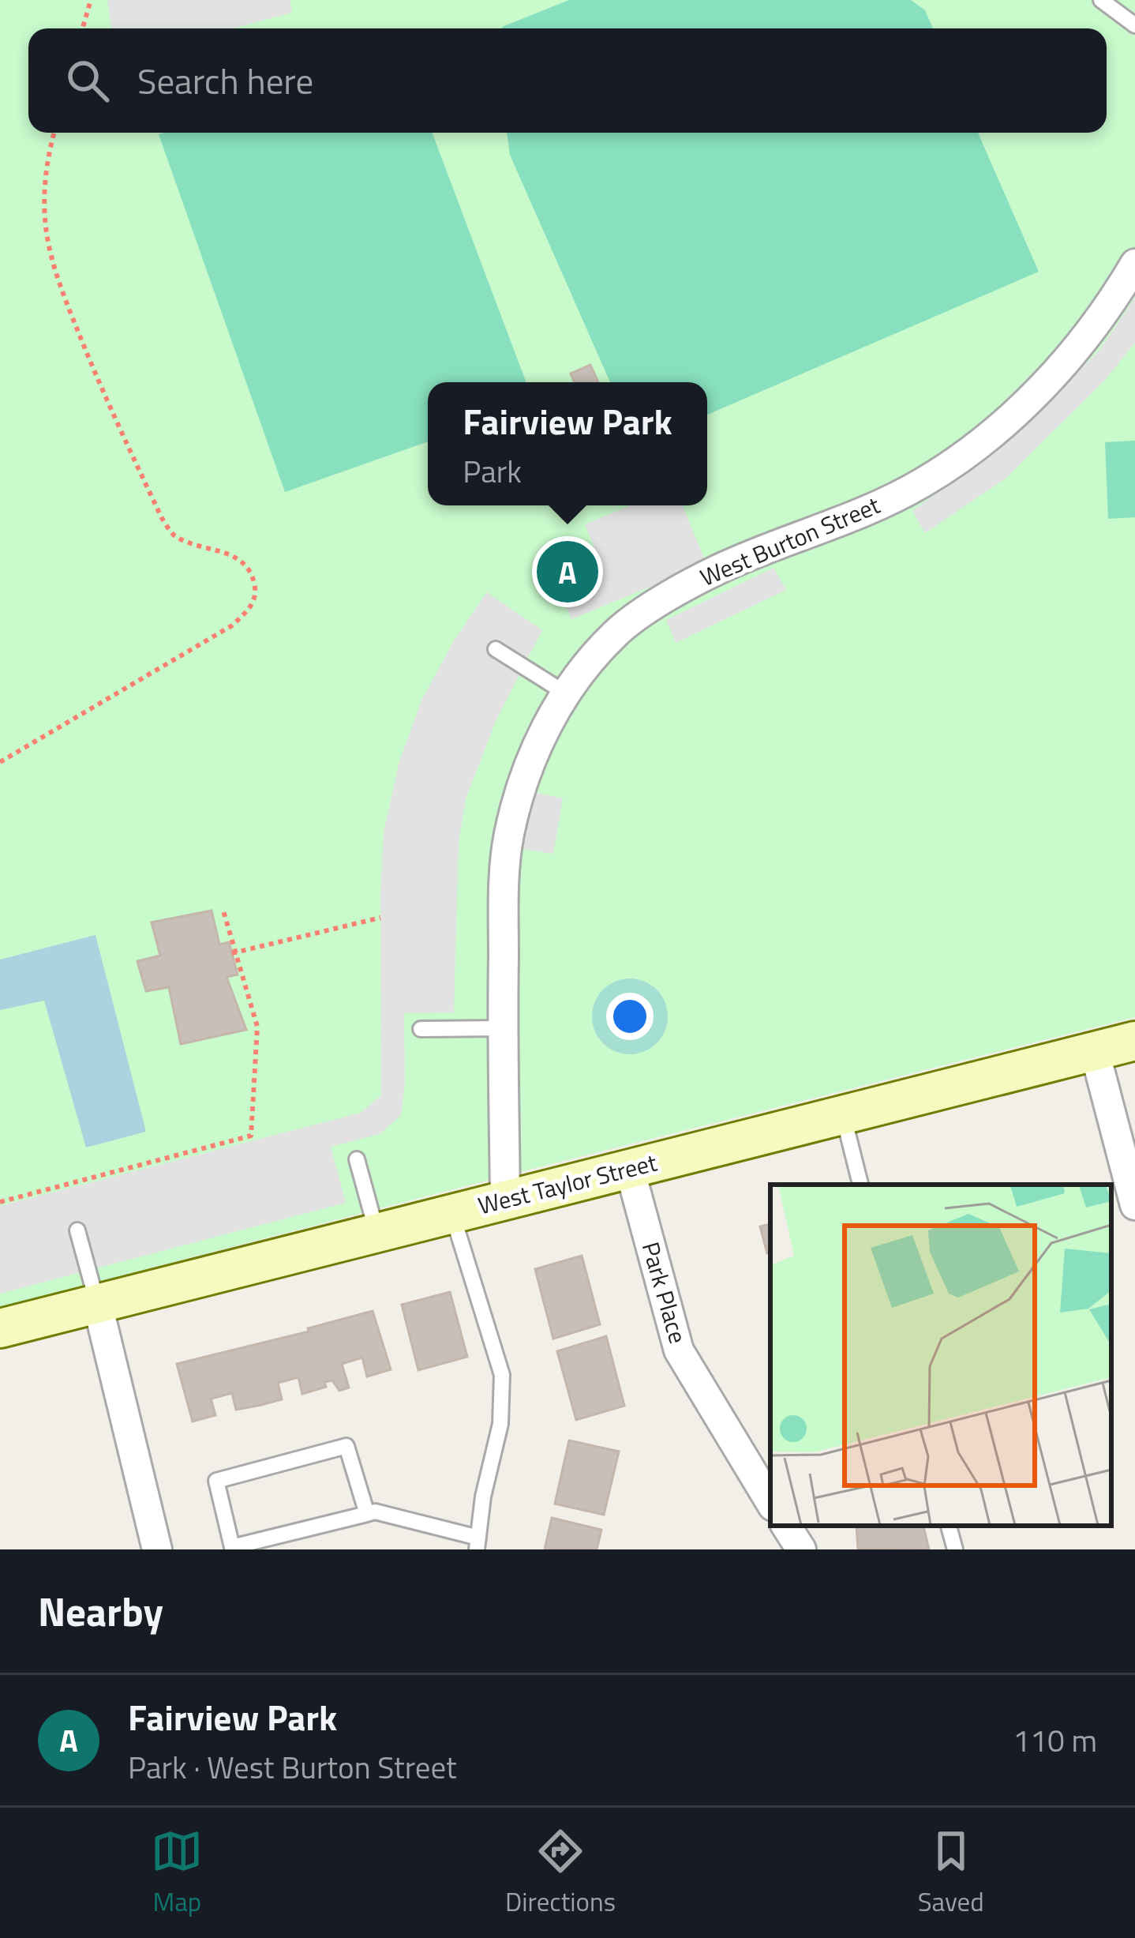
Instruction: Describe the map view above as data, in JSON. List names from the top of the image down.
{
  "streets": {
    "main road": ["West Taylor Street"],
    "street": ["West Burton Street", "Park Place"]
  },
  "crossings": [
    ["West Burton Street", "West Taylor Street"],
    ["West Taylor Street", "Park Place"]
  ],
  "page": {
    "search": "Search here",
    "popup": ["Fairview Park", "Park"],
    "pins": "A",
    "heading": "Nearby",
    "list": [
      {
        "mark": "A",
        "name": "Fairview Park",
        "note": "Park · West Burton Street",
        "value": "110 m"
      }
    ],
    "nav": ["Map", "Directions", "Saved"]
  }
}
